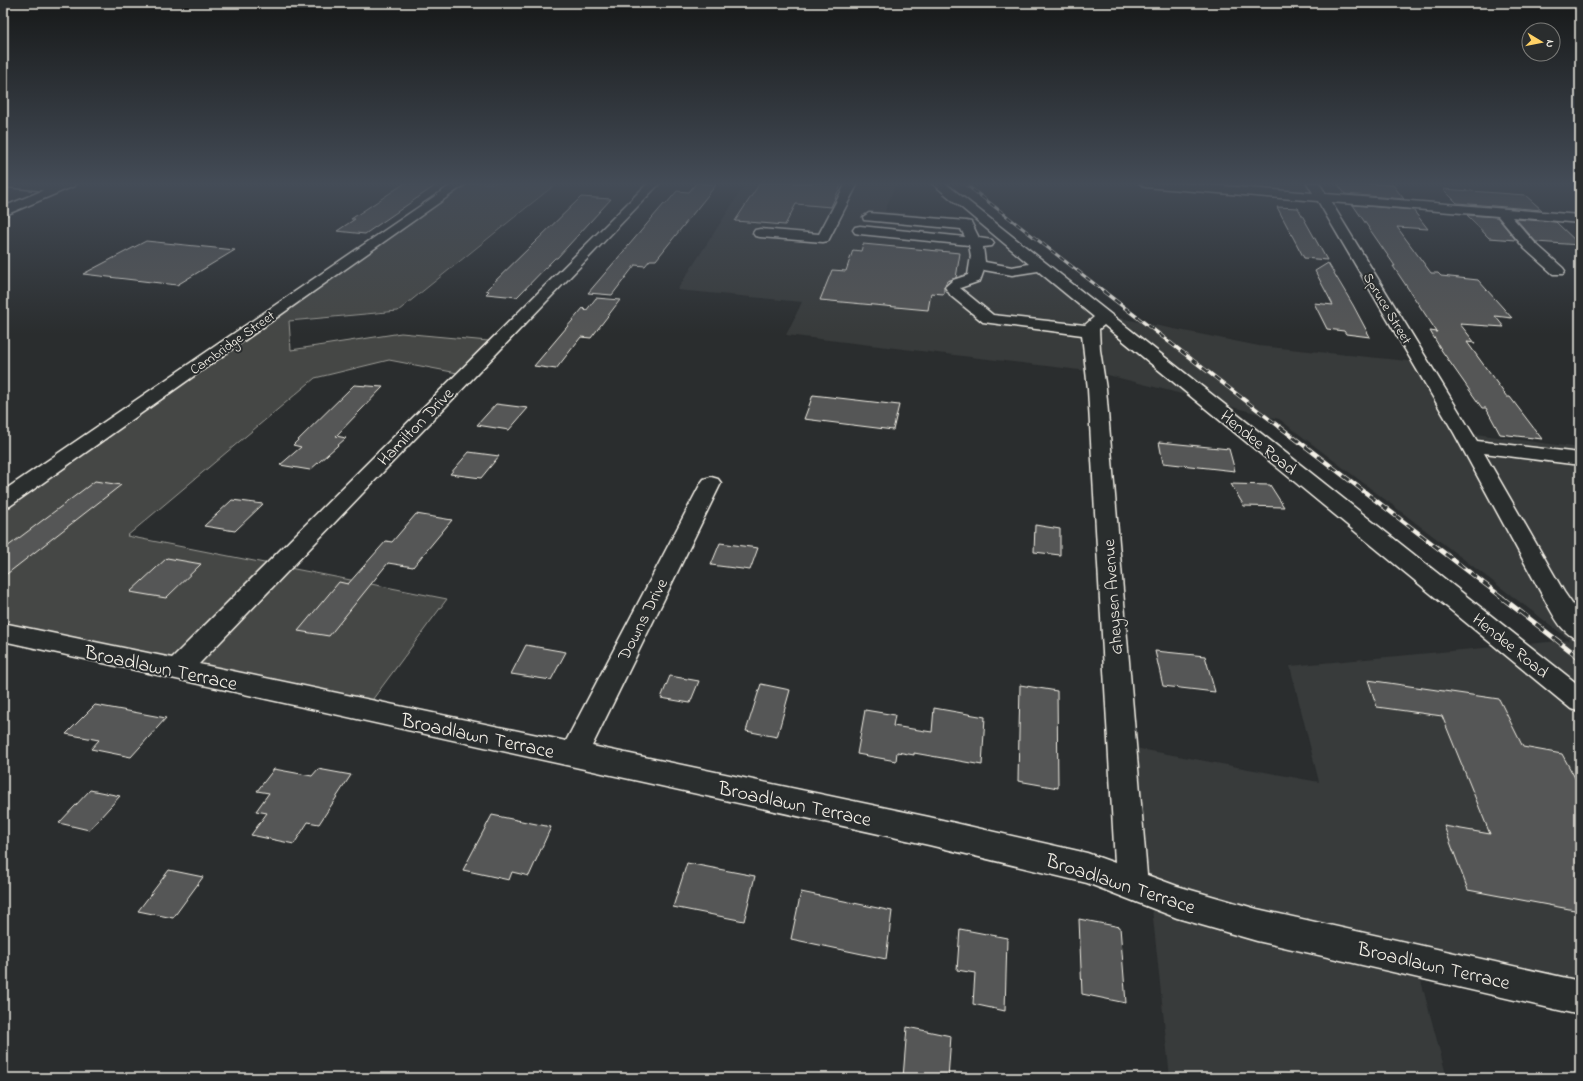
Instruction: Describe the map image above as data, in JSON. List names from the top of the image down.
{
  "streets": {
    "street": [
      "Spruce Street",
      "Cambridge Street",
      "Hamilton Drive",
      "Hendee Road",
      "Gheysen Avenue",
      "Downs Drive",
      "Broadlawn Terrace"
    ]
  },
  "crossings": [
    ["Hamilton Drive", "Broadlawn Terrace"],
    ["Hendee Road", "Gheysen Avenue"],
    ["Gheysen Avenue", "Broadlawn Terrace"],
    ["Downs Drive", "Broadlawn Terrace"]
  ],
  "north": "right"
}
